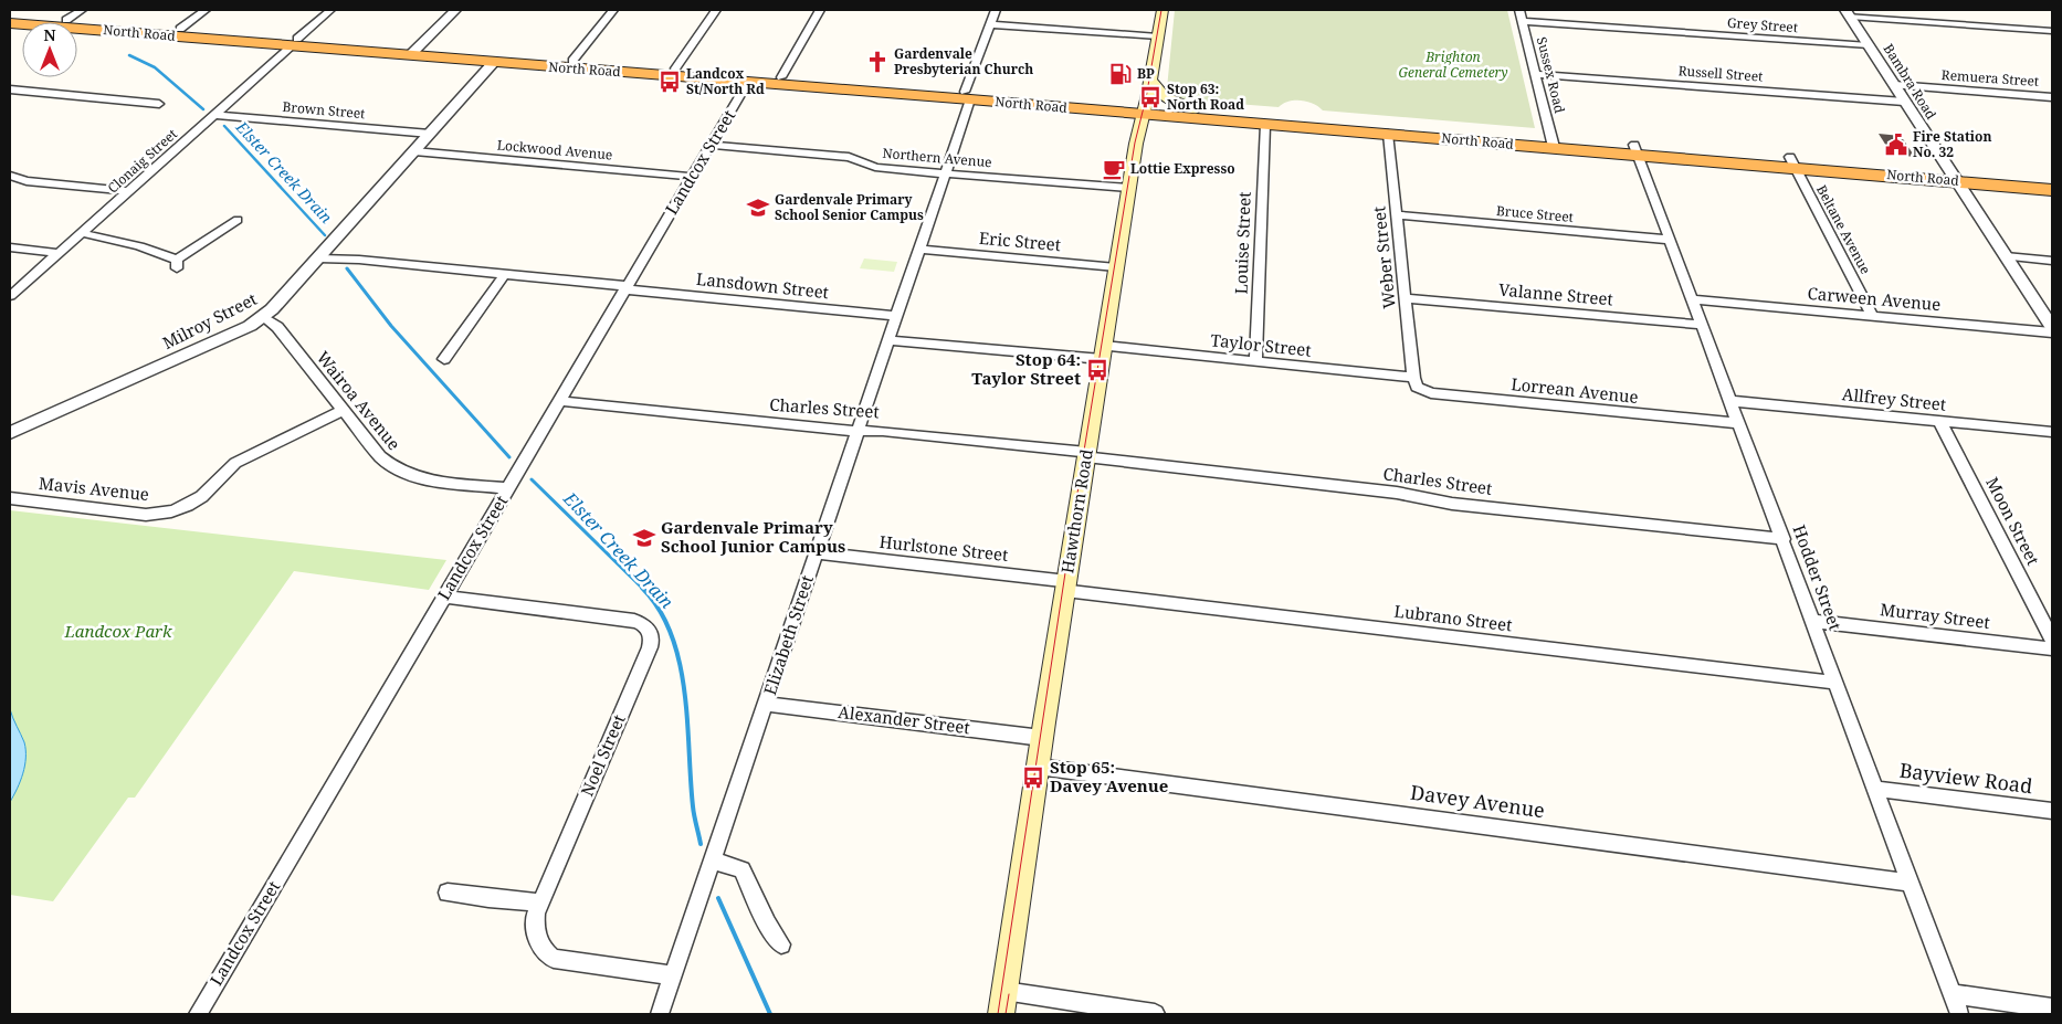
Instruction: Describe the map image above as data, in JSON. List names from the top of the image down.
{
  "streets": {
    "highway": ["North Road"],
    "main road": ["Hawthorn Road"],
    "street": [
      "Grey Street",
      "Russell Street",
      "Sussex Road",
      "Remuera Street",
      "Bambra Road",
      "Brown Street",
      "Lockwood Avenue",
      "Northern Avenue",
      "Clonaig Street",
      "Landcox Street",
      "Bruce Street",
      "Beltane Avenue",
      "Eric Street",
      "Louise Street",
      "Weber Street",
      "Lansdown Street",
      "Valanne Street",
      "Carween Avenue",
      "Milroy Street",
      "Taylor Street",
      "Lorrean Avenue",
      "Allfrey Street",
      "Wairoa Avenue",
      "Charles Street",
      "Mavis Avenue",
      "Moon Street",
      "Hurlstone Street",
      "Hodder Street",
      "Murray Street",
      "Lubrano Street",
      "Elizabeth Street",
      "Alexander Street",
      "Noel Street",
      "Bayview Road",
      "Davey Avenue"
    ]
  },
  "crossings": [
    ["Grey Street", "Sussex Road"],
    ["Grey Street", "Bambra Road"],
    ["North Road", "Sussex Road"],
    ["North Road", "Bambra Road"],
    ["North Road", "Clonaig Street"],
    ["North Road", "Landcox Street"],
    ["North Road", "Beltane Avenue"],
    ["North Road", "Louise Street"],
    ["North Road", "Weber Street"],
    ["North Road", "Milroy Street"],
    ["North Road", "Hawthorn Road"],
    ["North Road", "Hodder Street"],
    ["North Road", "Elizabeth Street"],
    ["Russell Street", "Sussex Road"],
    ["Russell Street", "Bambra Road"],
    ["Remuera Street", "Bambra Road"],
    ["Brown Street", "Clonaig Street"],
    ["Brown Street", "Milroy Street"],
    ["Lockwood Avenue", "Landcox Street"],
    ["Lockwood Avenue", "Milroy Street"],
    ["Northern Avenue", "Landcox Street"],
    ["Northern Avenue", "Hawthorn Road"],
    ["Northern Avenue", "Elizabeth Street"],
    ["Landcox Street", "Lansdown Street"],
    ["Landcox Street", "Wairoa Avenue"],
    ["Landcox Street", "Charles Street"],
    ["Landcox Street", "Noel Street"],
    ["Bruce Street", "Weber Street"],
    ["Bruce Street", "Hodder Street"],
    ["Beltane Avenue", "Carween Avenue"],
    ["Eric Street", "Hawthorn Road"],
    ["Eric Street", "Elizabeth Street"],
    ["Louise Street", "Taylor Street"],
    ["Weber Street", "Valanne Street"],
    ["Weber Street", "Taylor Street"],
    ["Weber Street", "Lorrean Avenue"],
    ["Lansdown Street", "Milroy Street"],
    ["Lansdown Street", "Elizabeth Street"],
    ["Valanne Street", "Hodder Street"],
    ["Carween Avenue", "Hodder Street"],
    ["Milroy Street", "Wairoa Avenue"],
    ["Taylor Street", "Lorrean Avenue"],
    ["Taylor Street", "Hawthorn Road"],
    ["Taylor Street", "Elizabeth Street"],
    ["Lorrean Avenue", "Hodder Street"],
    ["Allfrey Street", "Moon Street"],
    ["Allfrey Street", "Hodder Street"],
    ["Wairoa Avenue", "Mavis Avenue"],
    ["Charles Street", "Hawthorn Road"],
    ["Charles Street", "Hodder Street"],
    ["Charles Street", "Elizabeth Street"],
    ["Hawthorn Road", "Hurlstone Street"],
    ["Hawthorn Road", "Lubrano Street"],
    ["Hawthorn Road", "Alexander Street"],
    ["Hawthorn Road", "Davey Avenue"],
    ["Hurlstone Street", "Lubrano Street"],
    ["Hurlstone Street", "Elizabeth Street"],
    ["Hodder Street", "Murray Street"],
    ["Hodder Street", "Lubrano Street"],
    ["Hodder Street", "Bayview Road"],
    ["Hodder Street", "Davey Avenue"],
    ["Elizabeth Street", "Alexander Street"]
  ],
  "water": ["Elster Creek Drain"],
  "parks": ["Brighton General Cemetery", "Landcox Park"],
  "places": {
    "church": ["Gardenvale Presbyterian Church"],
    "fuel station": ["BP"],
    "bus stop": [
      "Landcox St/North Rd",
      "Stop 63: North Road",
      "Stop 64: Taylor Street",
      "Stop 65: Davey Avenue"
    ],
    "public building": ["Fire Station No. 32"],
    "cafe": ["Lottie Expresso"],
    "school or university": ["Gardenvale Primary School Senior Campus", "Gardenvale Primary School Junior Campus"]
  },
  "north": "top"
}
